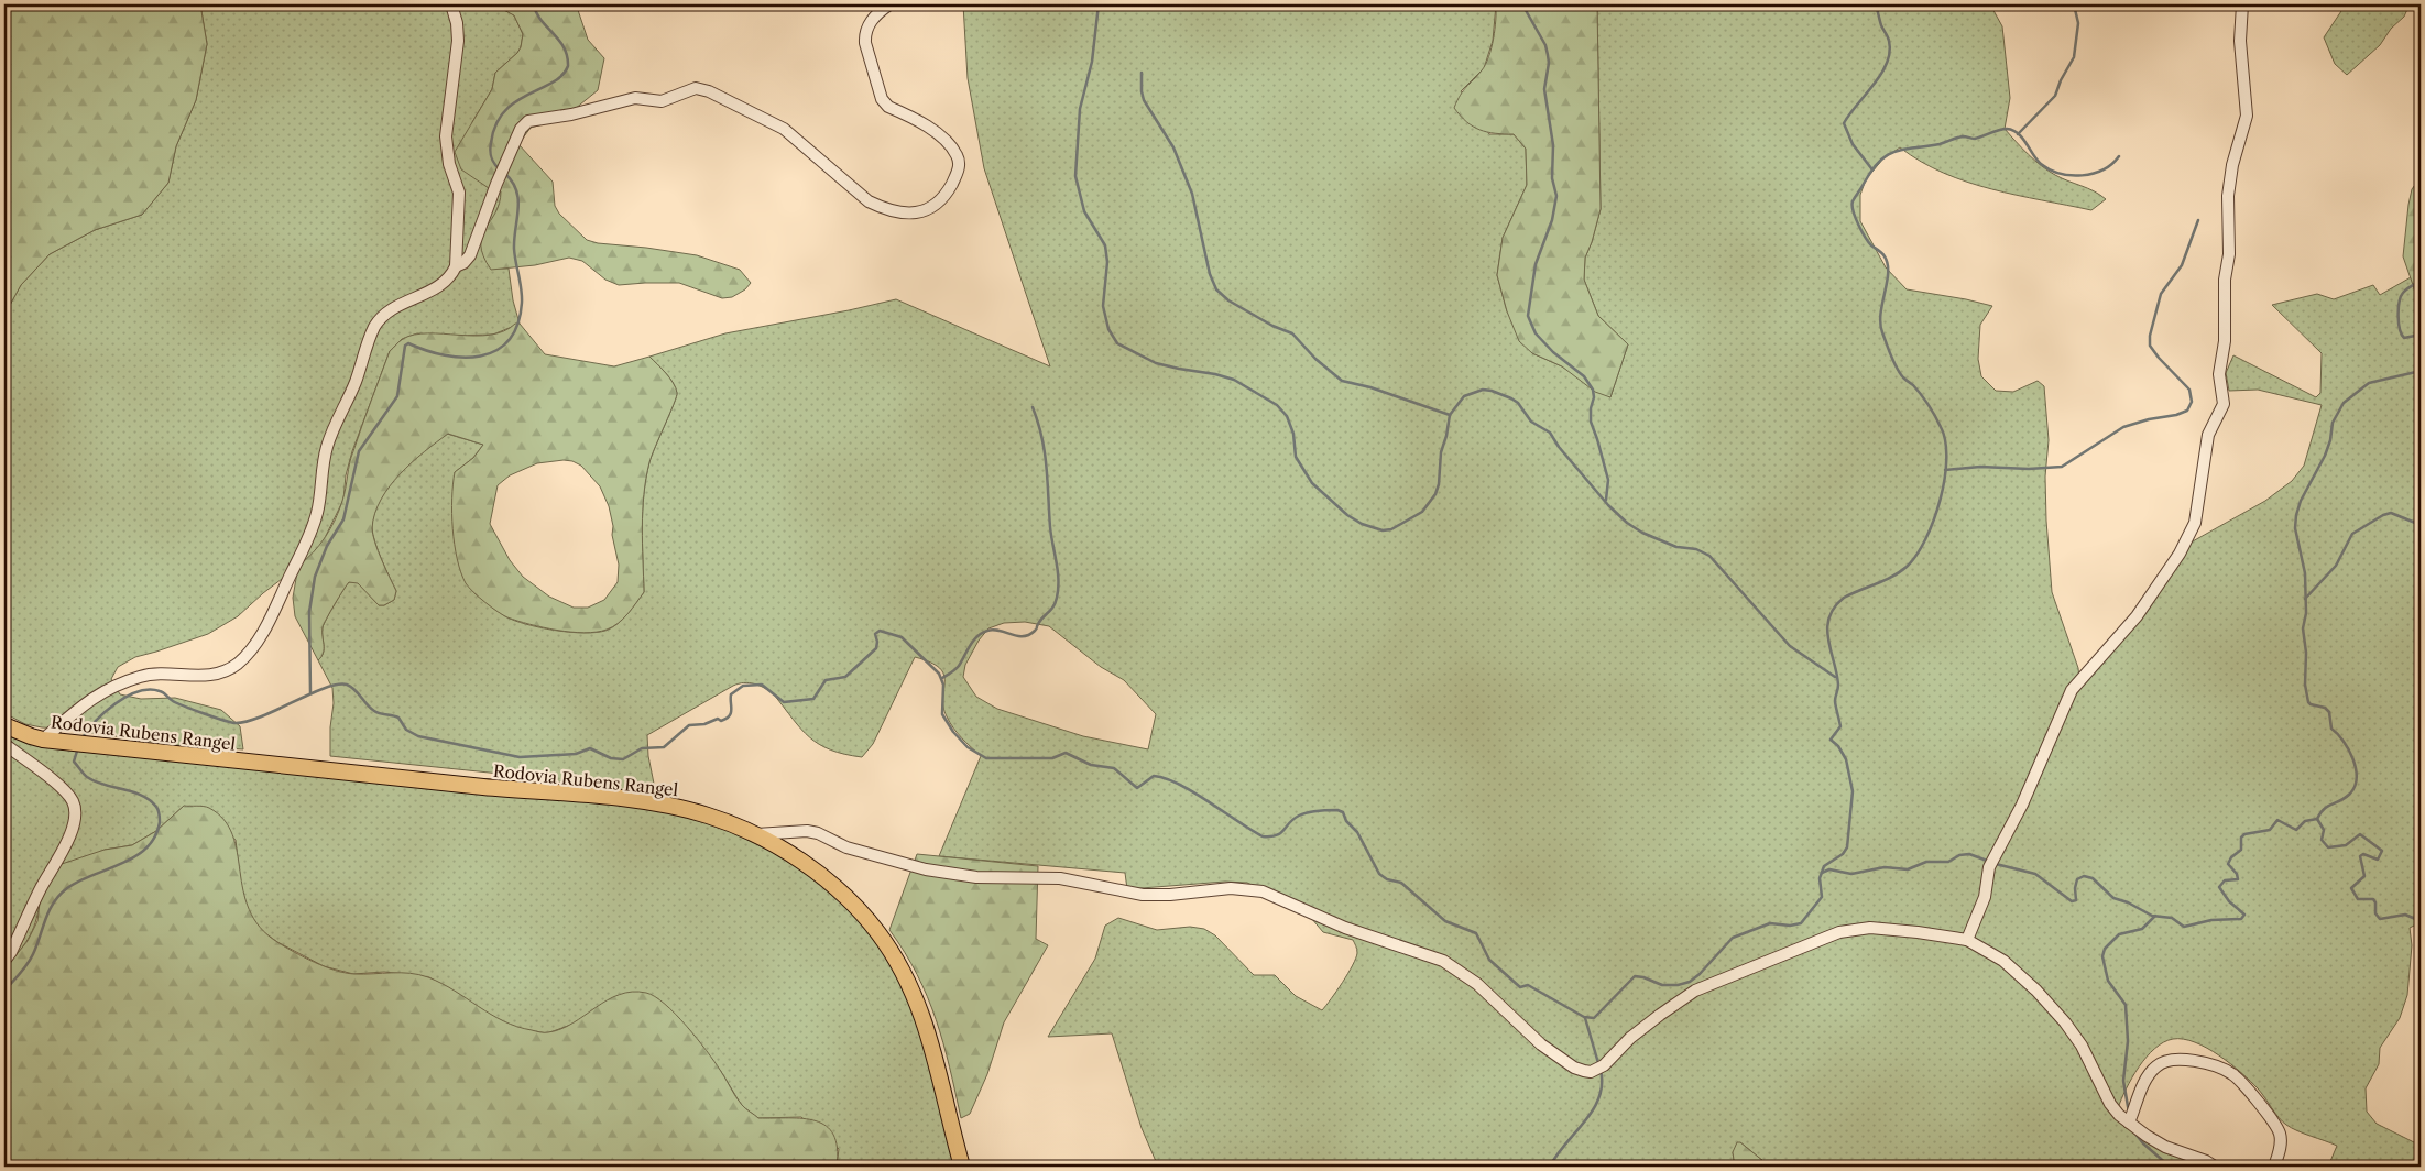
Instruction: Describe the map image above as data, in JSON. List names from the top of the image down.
{
  "streets": {
    "main road": ["Rodovia Rubens Rangel"]
  }
}
